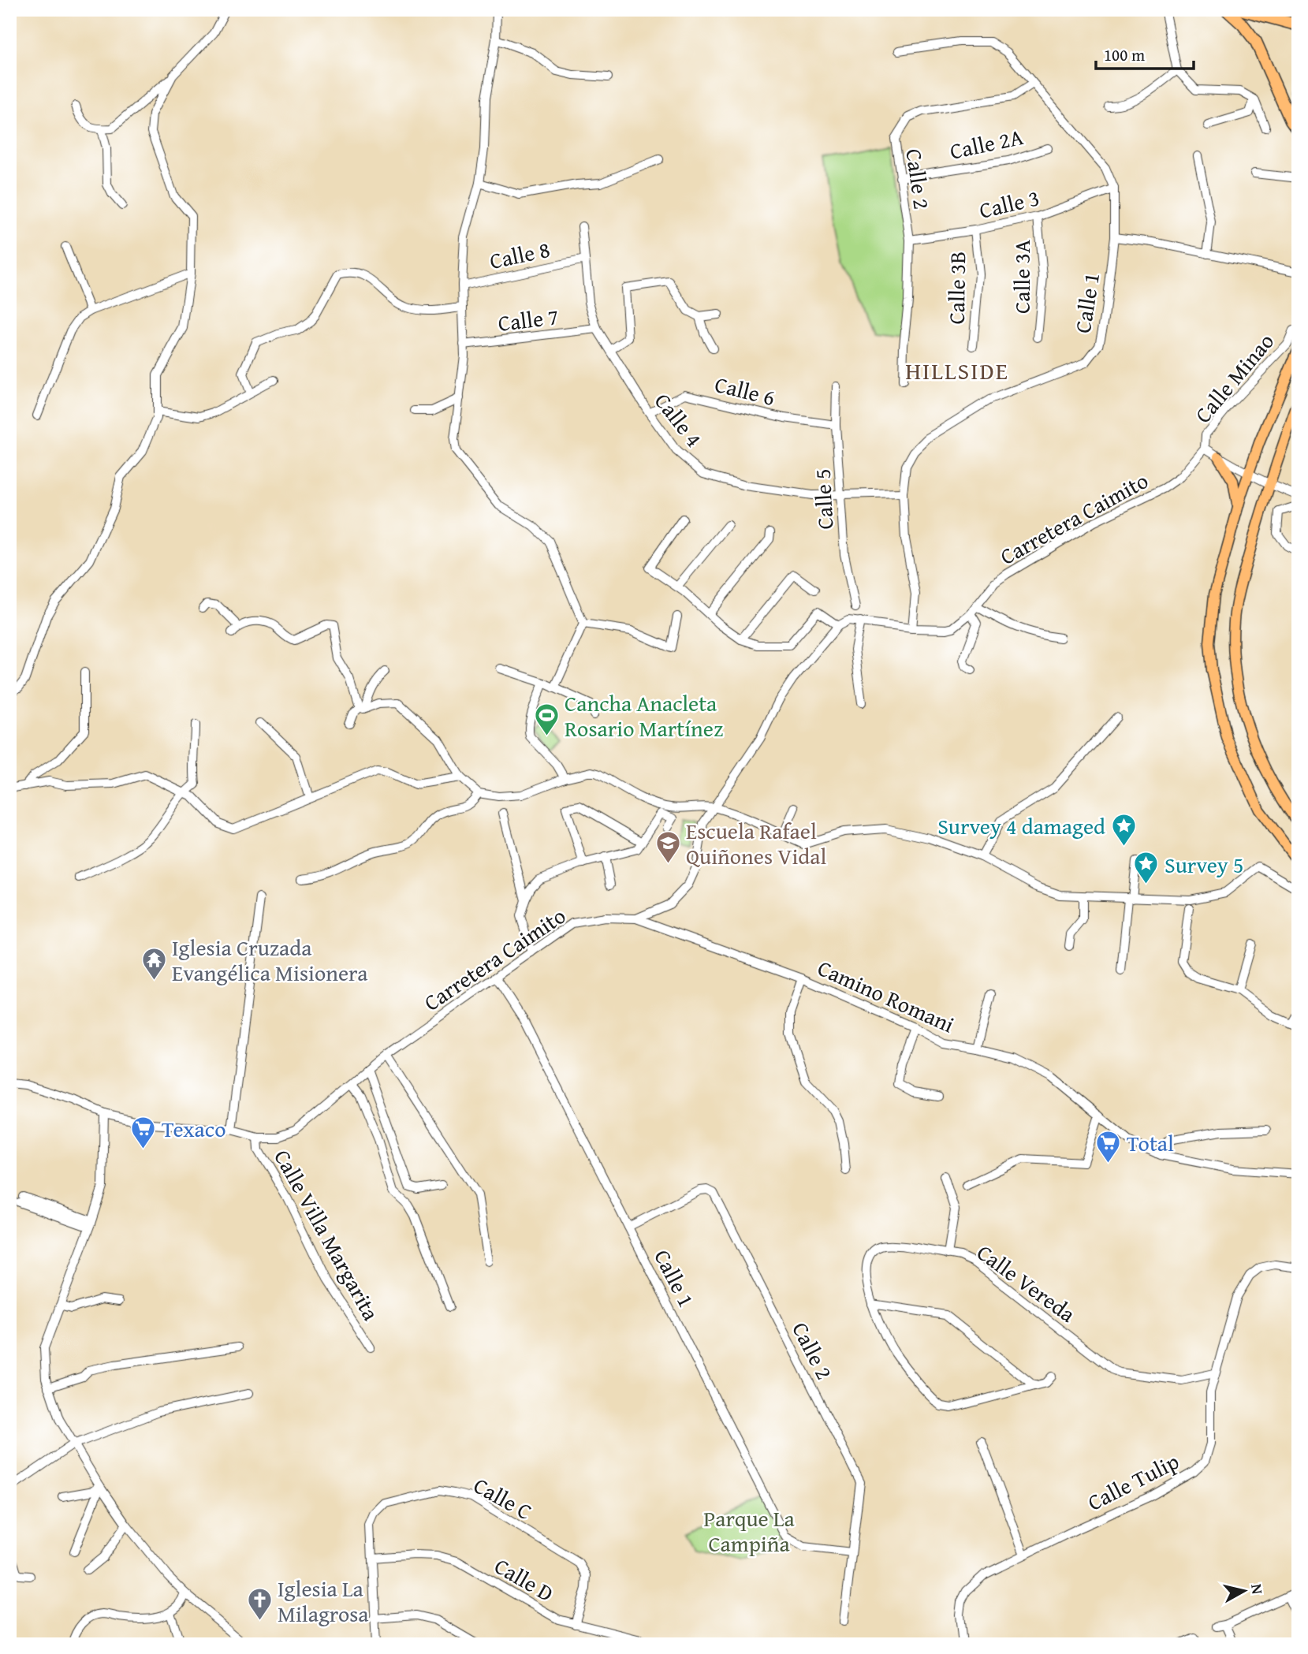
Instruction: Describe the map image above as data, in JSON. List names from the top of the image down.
{
  "streets": {
    "street": [
      "Calle 2A",
      "Calle 2",
      "Calle 3",
      "Calle 8",
      "Calle 3A",
      "Calle 3B",
      "Calle 1",
      "Calle 7",
      "Calle Minao",
      "Calle 6",
      "Calle 4",
      "Calle 5",
      "Carretera Caimito",
      "Camino Romani",
      "Calle Villa Margarita",
      "Calle Vereda",
      "Calle Tulip",
      "Calle C",
      "Calle D"
    ]
  },
  "crossings": [
    ["Calle 2A", "Calle 2"],
    ["Calle 2", "Calle 3"],
    ["Calle 2", "Calle 1"],
    ["Calle 3", "Calle 3A"],
    ["Calle 3", "Calle 3B"],
    ["Calle 3", "Calle 1"],
    ["Calle 8", "Calle 4"],
    ["Calle 1", "Calle 4"],
    ["Calle 1", "Carretera Caimito"],
    ["Calle 7", "Calle 4"],
    ["Calle Minao", "Carretera Caimito"],
    ["Calle 6", "Calle 4"],
    ["Calle 6", "Calle 5"],
    ["Calle 4", "Calle 5"],
    ["Carretera Caimito", "Camino Romani"],
    ["Carretera Caimito", "Calle Villa Margarita"],
    ["Calle Vereda", "Calle Tulip"],
    ["Calle C", "Calle D"]
  ],
  "districts": ["HILLSIDE"],
  "parks": ["Parque La Campiña"],
  "places": {
    "sports": ["Cancha Anacleta Rosario Martínez"],
    "place": ["Survey 4 damaged", "Survey 5"],
    "school or university": ["Escuela Rafael Quiñones Vidal"],
    "temple": ["Iglesia Cruzada Evangélica Misionera"],
    "supermarket": ["Texaco", "Total"],
    "church": ["Iglesia La Milagrosa"]
  },
  "scale_bar": "100 m",
  "north": "right"
}
